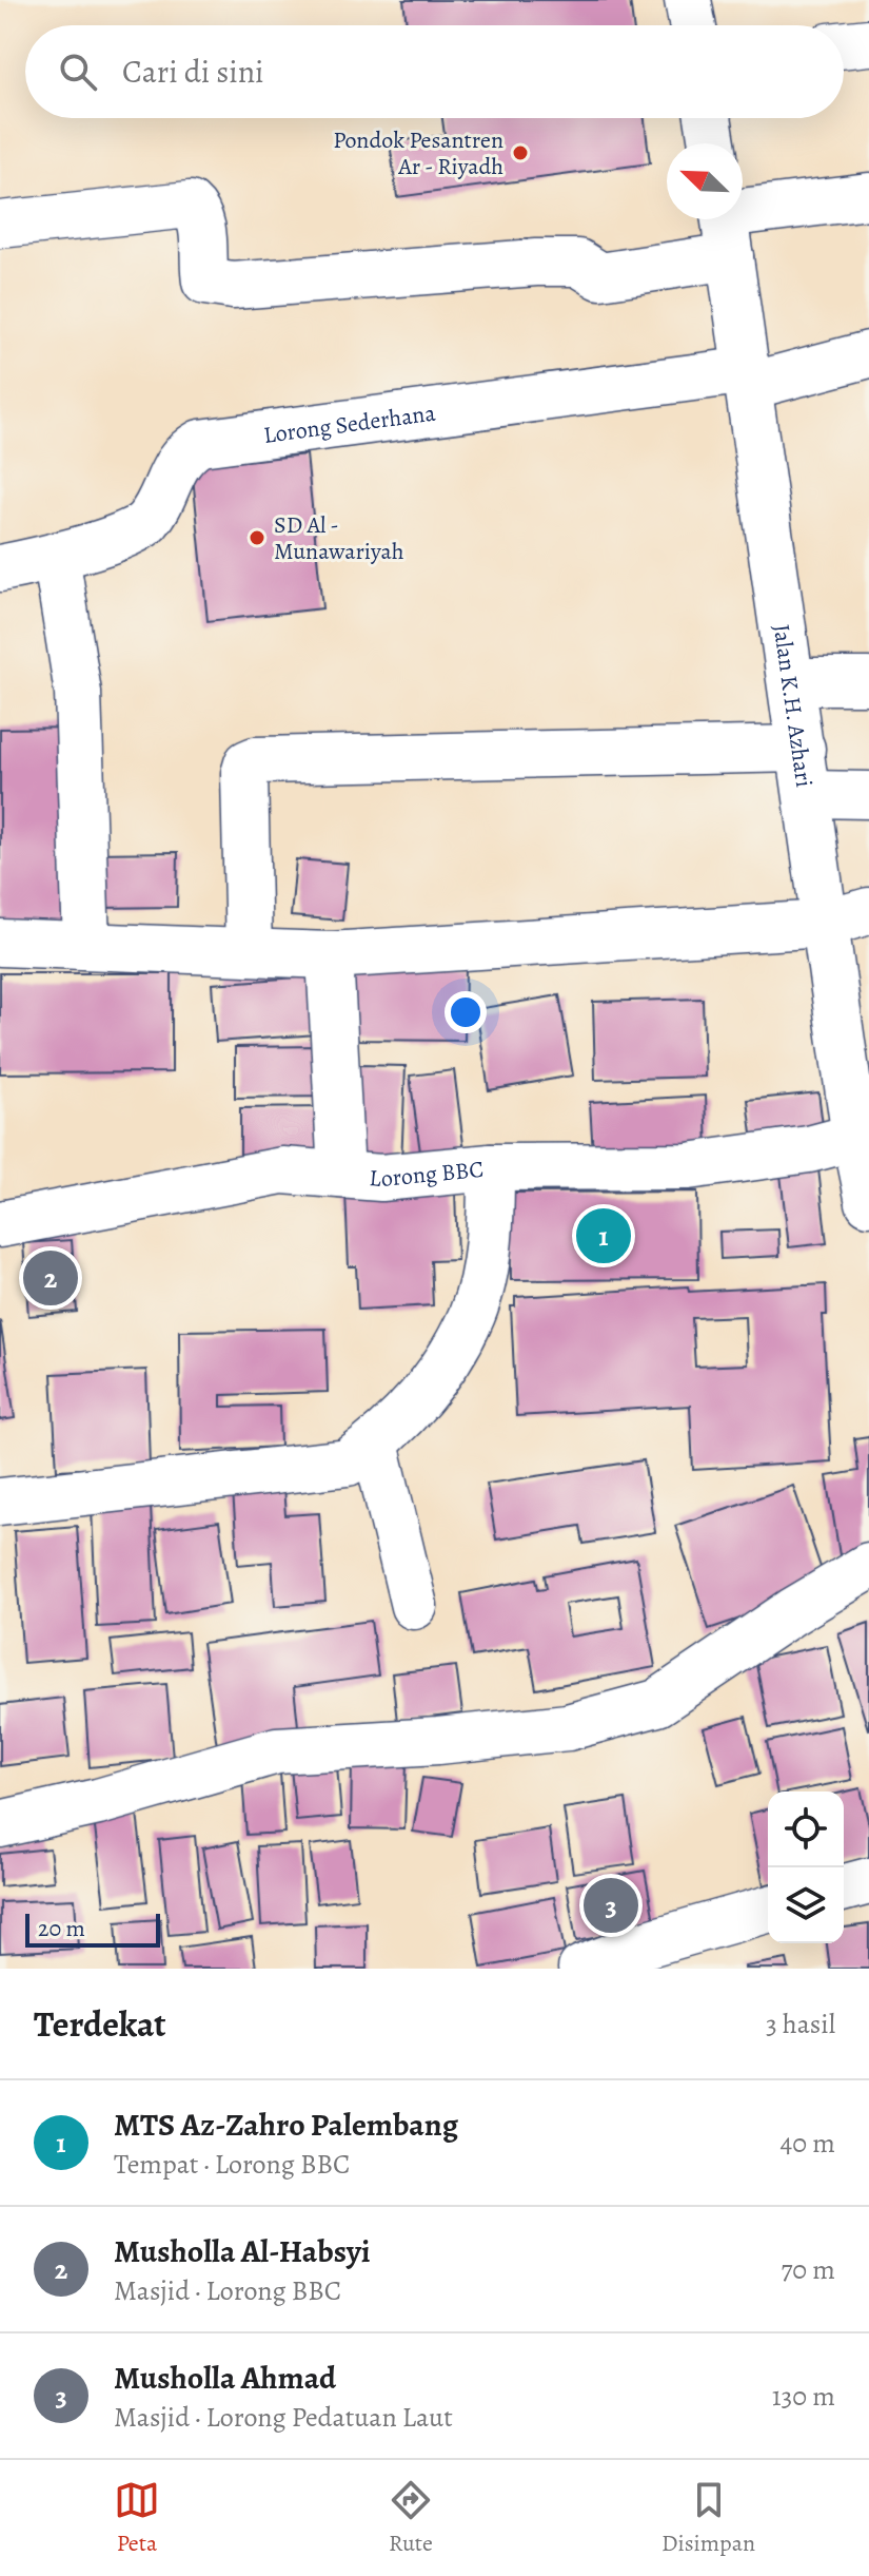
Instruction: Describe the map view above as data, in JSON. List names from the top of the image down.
{
  "streets": {
    "street": ["Lorong Sederhana", "Jalan K.H. Azhari", "Lorong BBC"]
  },
  "crossings": [
    ["Lorong Sederhana", "Jalan K.H. Azhari"],
    ["Jalan K.H. Azhari", "Lorong BBC"]
  ],
  "places": ["Pondok Pesantren Ar - Riyadh", "SD Al - Munawariyah"],
  "scale_bar": "20 m",
  "north": "top left",
  "page": {
    "search": "Cari di sini",
    "pins": ["1", "2", "3"],
    "scale": "20 m",
    "heading": ["Terdekat", "3 hasil"],
    "list": [
      {
        "mark": "1",
        "name": "MTS Az-Zahro Palembang",
        "note": "Tempat · Lorong BBC",
        "value": "40 m"
      },
      {
        "mark": "2",
        "name": "Musholla Al-Habsyi",
        "note": "Masjid · Lorong BBC",
        "value": "70 m"
      },
      {
        "mark": "3",
        "name": "Musholla Ahmad",
        "note": "Masjid · Lorong Pedatuan Laut",
        "value": "130 m"
      }
    ],
    "nav": ["Peta", "Rute", "Disimpan"]
  }
}
